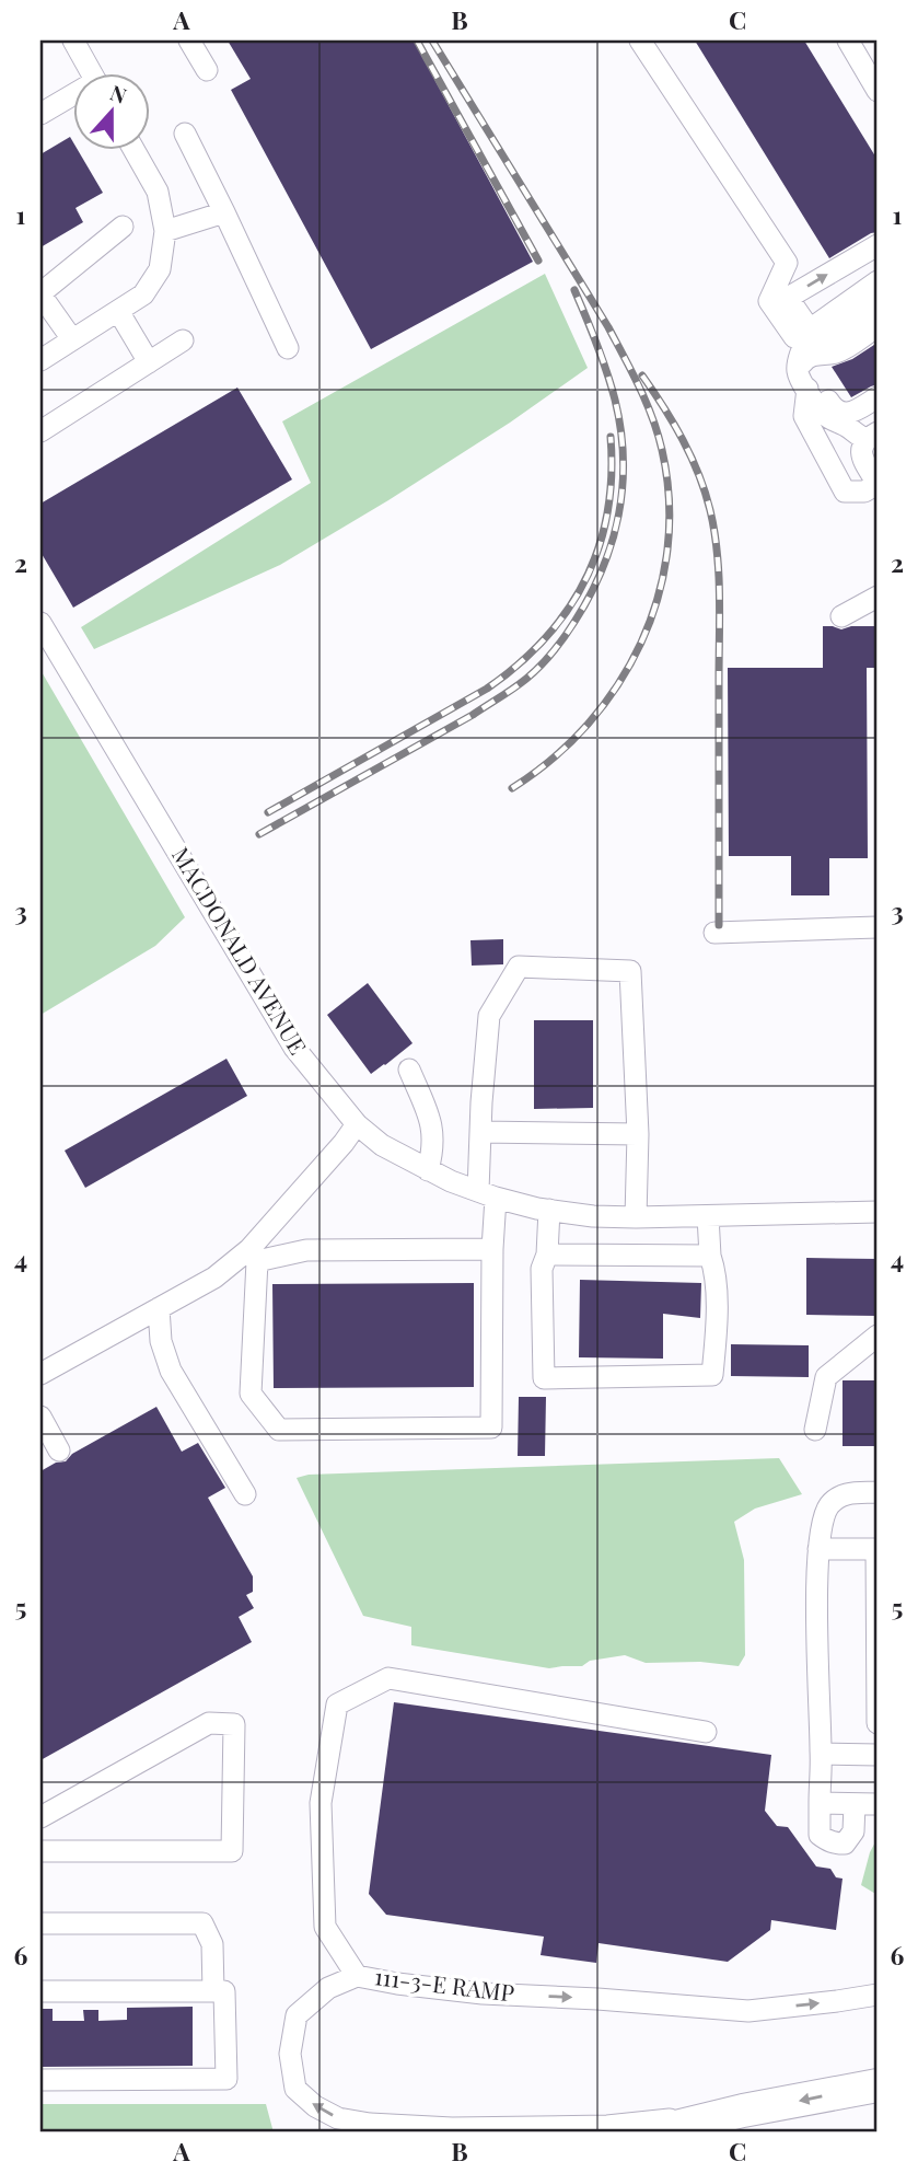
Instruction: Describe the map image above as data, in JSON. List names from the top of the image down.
{
  "streets": {
    "street": ["MACDONALD AVENUE", "111-3-E RAMP"]
  },
  "north": "top",
  "grid": {
    "columns": ["A", "B", "C"],
    "rows": [
      "1",
      "2",
      "3",
      "4",
      "5",
      "6"
    ]
  }
}
